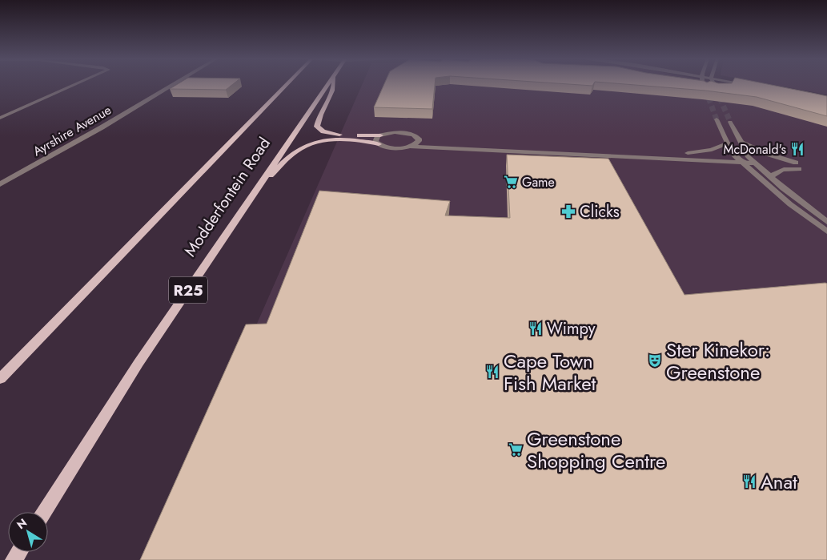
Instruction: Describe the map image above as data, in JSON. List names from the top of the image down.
{
  "streets": {
    "main road": ["Modderfontein Road", "R25"],
    "street": ["Ayrshire Avenue"]
  },
  "places": {
    "restaurant": [
      "McDonald's",
      "Wimpy",
      "Cape Town Fish Market",
      "Anat"
    ],
    "supermarket": ["Game", "Greenstone Shopping Centre"],
    "pharmacy": ["Clicks"],
    "theatre": ["Ster Kinekor: Greenstone"]
  },
  "north": "top left"
}
